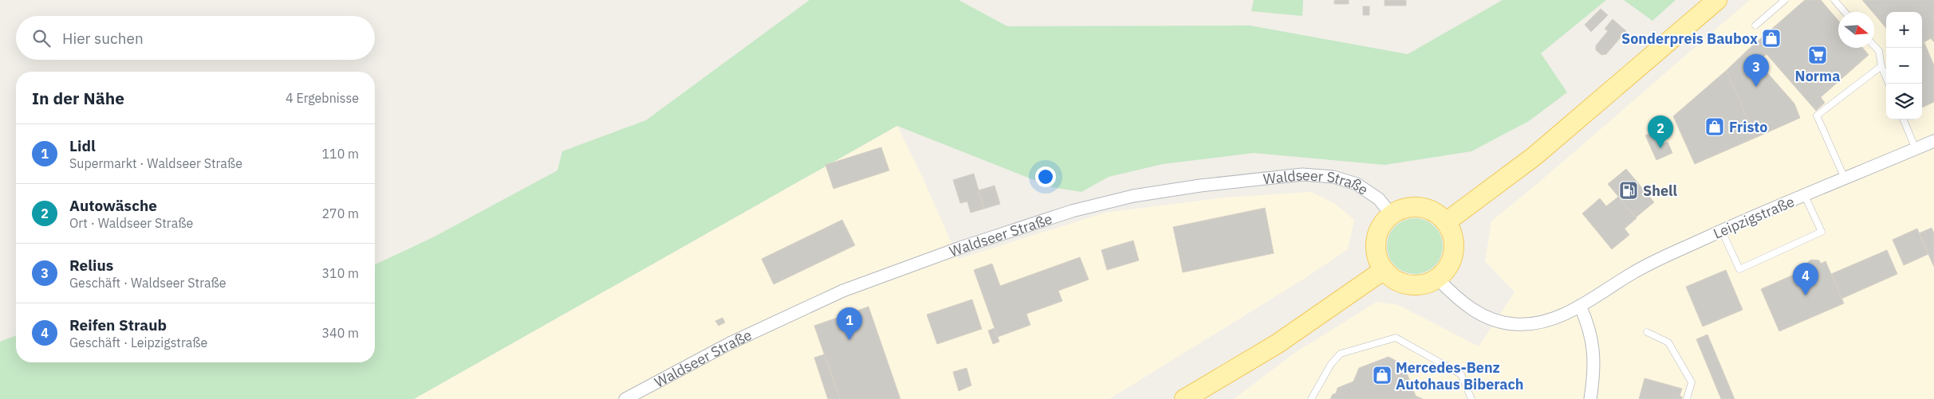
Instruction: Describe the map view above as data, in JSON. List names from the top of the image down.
{
  "streets": {
    "street": ["Waldseer Straße", "Leipzigstraße"]
  },
  "crossings": [
    ["Waldseer Straße", "Leipzigstraße"]
  ],
  "places": {
    "shop": ["Sonderpreis Baubox", "Fristo", "Mercedes-Benz Autohaus Biberach"],
    "supermarket": ["Norma"],
    "fuel station": ["Shell"]
  },
  "north": "right",
  "page": {
    "map_buttons": ["+", "−"],
    "search": "Hier suchen",
    "pins": [
      "3",
      "2",
      "4",
      "1"
    ],
    "heading": ["In der Nähe", "4 Ergebnisse"],
    "list": [
      {
        "mark": "1",
        "name": "Lidl",
        "note": "Supermarkt · Waldseer Straße",
        "value": "110 m"
      },
      {
        "mark": "2",
        "name": "Autowäsche",
        "note": "Ort · Waldseer Straße",
        "value": "270 m"
      },
      {
        "mark": "3",
        "name": "Relius",
        "note": "Geschäft · Waldseer Straße",
        "value": "310 m"
      },
      {
        "mark": "4",
        "name": "Reifen Straub",
        "note": "Geschäft · Leipzigstraße",
        "value": "340 m"
      }
    ]
  }
}
